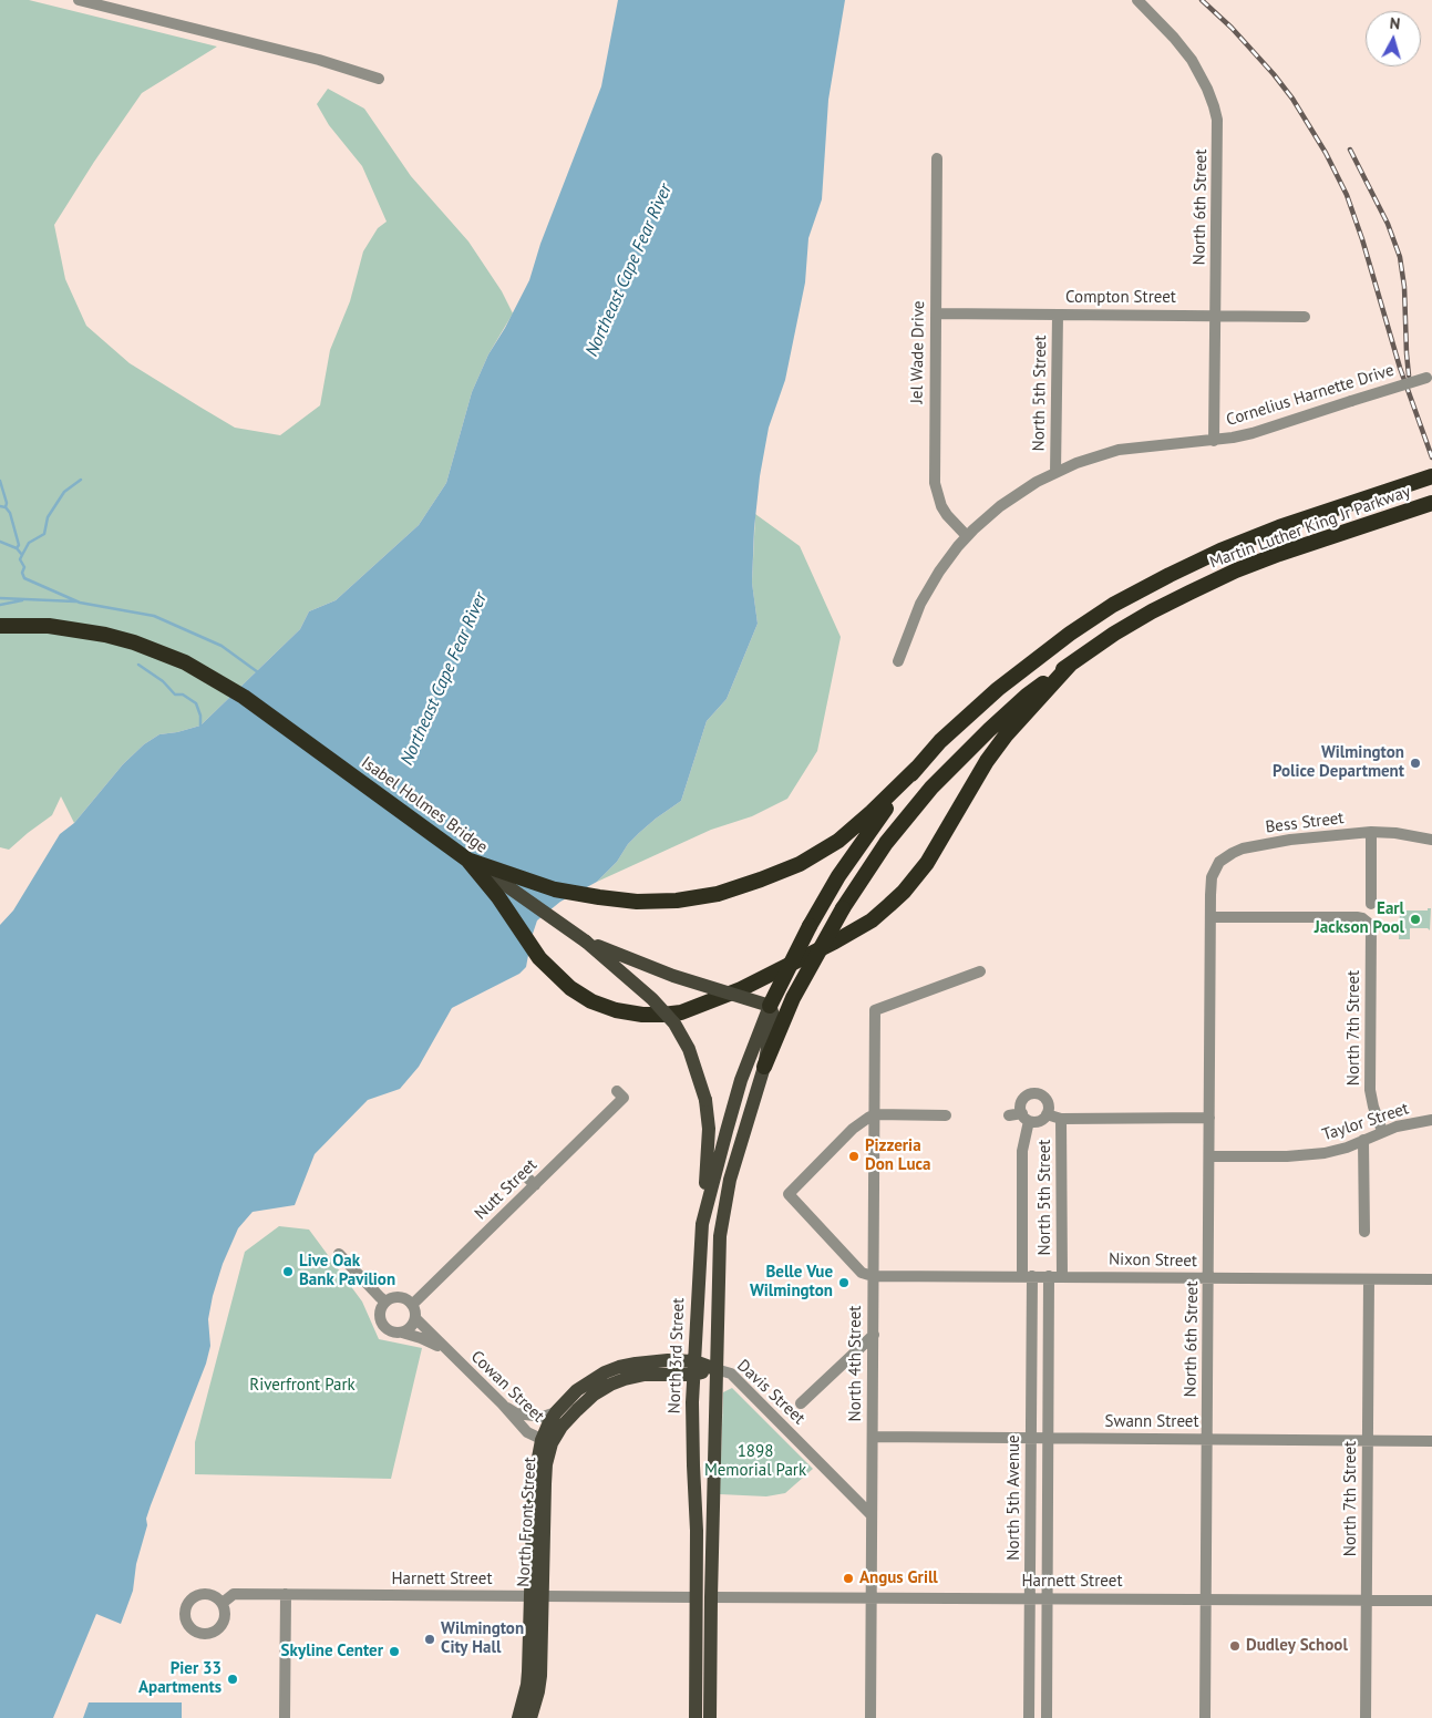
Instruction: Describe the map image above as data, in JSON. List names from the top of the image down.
{
  "streets": {
    "highway": ["Martin Luther King Jr Parkway", "Isabel Holmes Bridge"],
    "main road": ["North 3rd Street", "North Front Street"],
    "street": [
      "North 6th Street",
      "Compton Street",
      "Jel Wade Drive",
      "North 5th Street",
      "Cornelius Harnette Drive",
      "Bess Street",
      "North 7th Street",
      "Taylor Street",
      "Nutt Street",
      "Nixon Street",
      "North 4th Street",
      "Cowan Street",
      "Davis Street",
      "Swann Street",
      "North 5th Avenue",
      "Harnett Street"
    ]
  },
  "crossings": [
    ["North 6th Street", "Compton Street"],
    ["North 6th Street", "Cornelius Harnette Drive"],
    ["North 6th Street", "Bess Street"],
    ["North 6th Street", "North 7th Street"],
    ["North 6th Street", "Taylor Street"],
    ["North 6th Street", "Nixon Street"],
    ["North 6th Street", "Swann Street"],
    ["North 6th Street", "Harnett Street"],
    ["Compton Street", "Jel Wade Drive"],
    ["Compton Street", "North 5th Street"],
    ["Jel Wade Drive", "Cornelius Harnette Drive"],
    ["North 5th Street", "Cornelius Harnette Drive"],
    ["North 5th Street", "Nixon Street"],
    ["North 5th Street", "North 5th Avenue"],
    ["Martin Luther King Jr Parkway", "Isabel Holmes Bridge"],
    ["Martin Luther King Jr Parkway", "North 3rd Street"],
    ["Isabel Holmes Bridge", "North 3rd Street"],
    ["North 7th Street", "Taylor Street"],
    ["North 7th Street", "Nixon Street"],
    ["North 7th Street", "Swann Street"],
    ["North 7th Street", "Harnett Street"],
    ["Nutt Street", "Cowan Street"],
    ["Nixon Street", "North 4th Street"],
    ["Nixon Street", "North 5th Avenue"],
    ["North 3rd Street", "Davis Street"],
    ["North 3rd Street", "North Front Street"],
    ["North 3rd Street", "Harnett Street"],
    ["North 4th Street", "Davis Street"],
    ["North 4th Street", "Swann Street"],
    ["North 4th Street", "Harnett Street"],
    ["Cowan Street", "North Front Street"],
    ["Davis Street", "North Front Street"],
    ["Swann Street", "North 5th Avenue"],
    ["North 5th Avenue", "Harnett Street"],
    ["North Front Street", "Harnett Street"]
  ],
  "water": ["Northeast Cape Fear River"],
  "parks": ["Riverfront Park", "1898 Memorial Park"],
  "places": [
    "Wilmington Police Department",
    "Earl Jackson Pool",
    "Pizzeria Don Luca",
    "Live Oak Bank Pavilion",
    "Belle Vue Wilmington",
    "Angus Grill",
    "Wilmington City Hall",
    "Dudley School",
    "Skyline Center",
    "Pier 33 Apartments"
  ],
  "north": "top"
}
